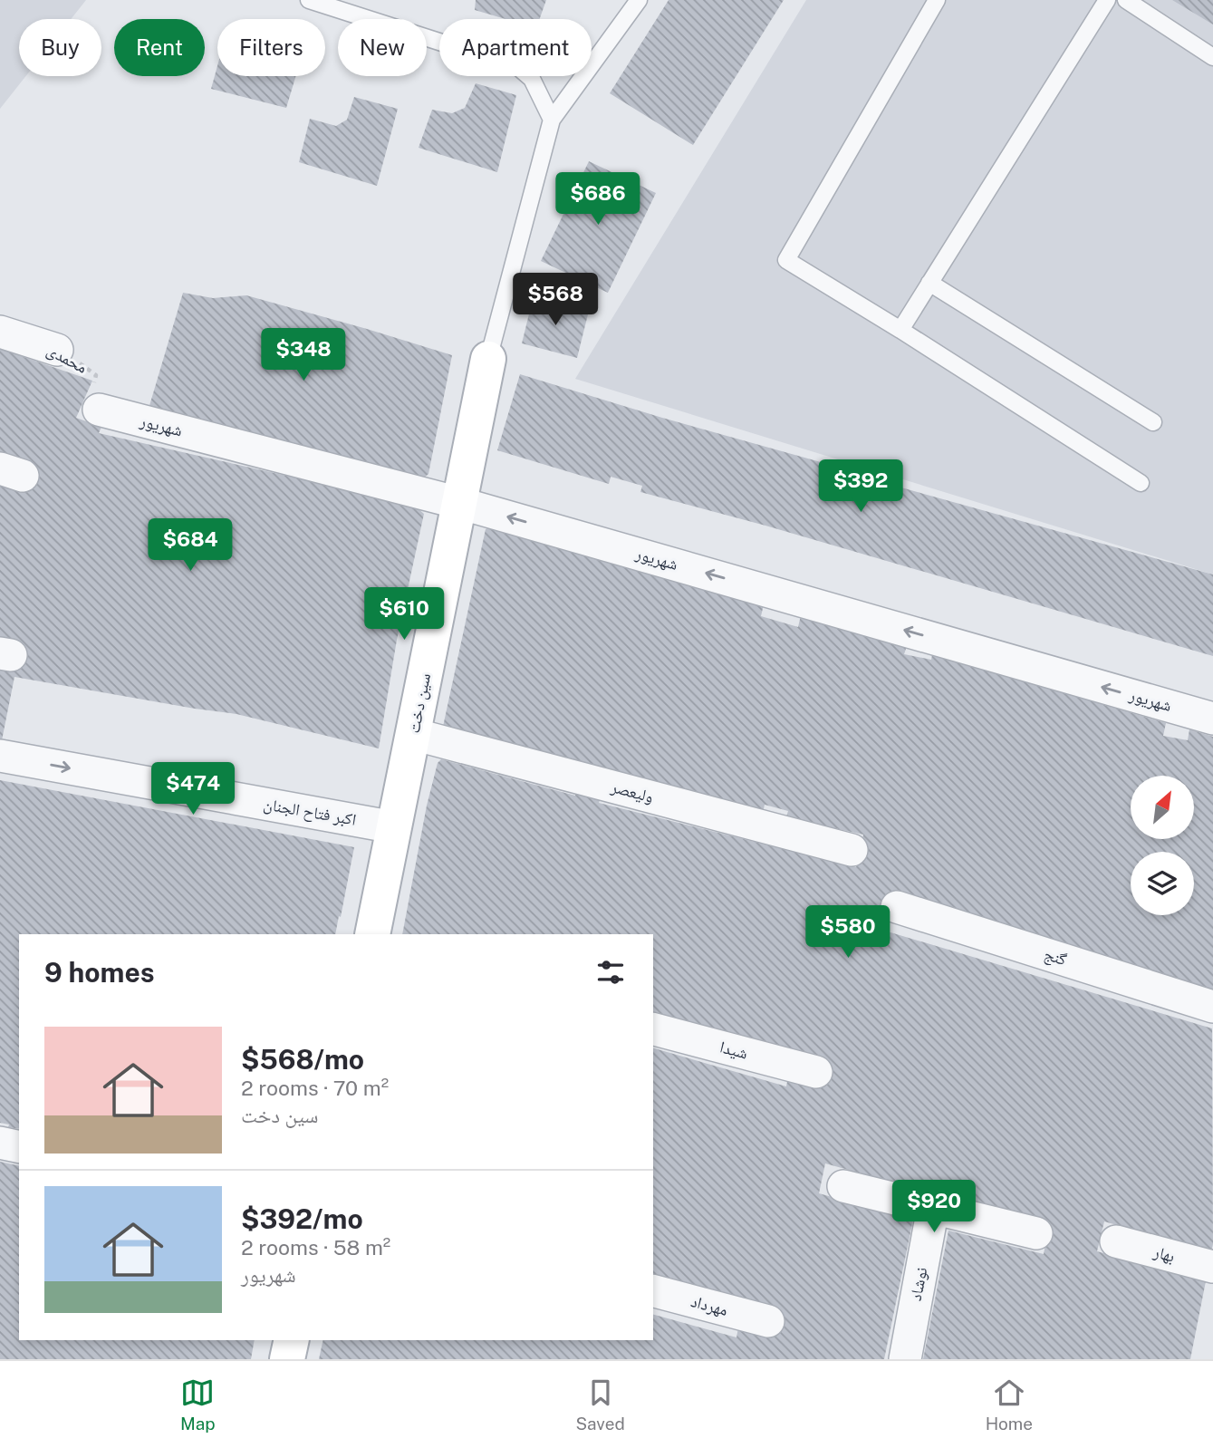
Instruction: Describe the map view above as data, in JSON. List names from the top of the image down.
{
  "streets": {
    "street": [
      "محمدی",
      "شهریور",
      "سین دخت",
      "ولیعصر",
      "اکبر فتاح الجنان",
      "گنج",
      "شیدا",
      "بهار",
      "نوشاد",
      "مهرداد"
    ]
  },
  "crossings": [
    ["محمدی", "شهریور"],
    ["شهریور", "سین دخت"],
    ["سین دخت", "ولیعصر"],
    ["سین دخت", "اکبر فتاح الجنان"]
  ],
  "one_way": ["شهریور", "اکبر فتاح الجنان"],
  "north": "top right",
  "page": {
    "chip": [
      "Buy",
      "Rent",
      "Filters",
      "New",
      "Apartment"
    ],
    "price": [
      "$686",
      "$568",
      "$348",
      "$392",
      "$684",
      "$610",
      "$474",
      "$580",
      "$920"
    ],
    "heading": "9 homes",
    "list": [
      {
        "name": "$568/mo",
        "note": "2 rooms · 70 m² · سین دخت"
      },
      {
        "name": "$392/mo",
        "note": "2 rooms · 58 m² · شهریور"
      }
    ],
    "tabs": ["Map", "Saved", "Home"]
  }
}
